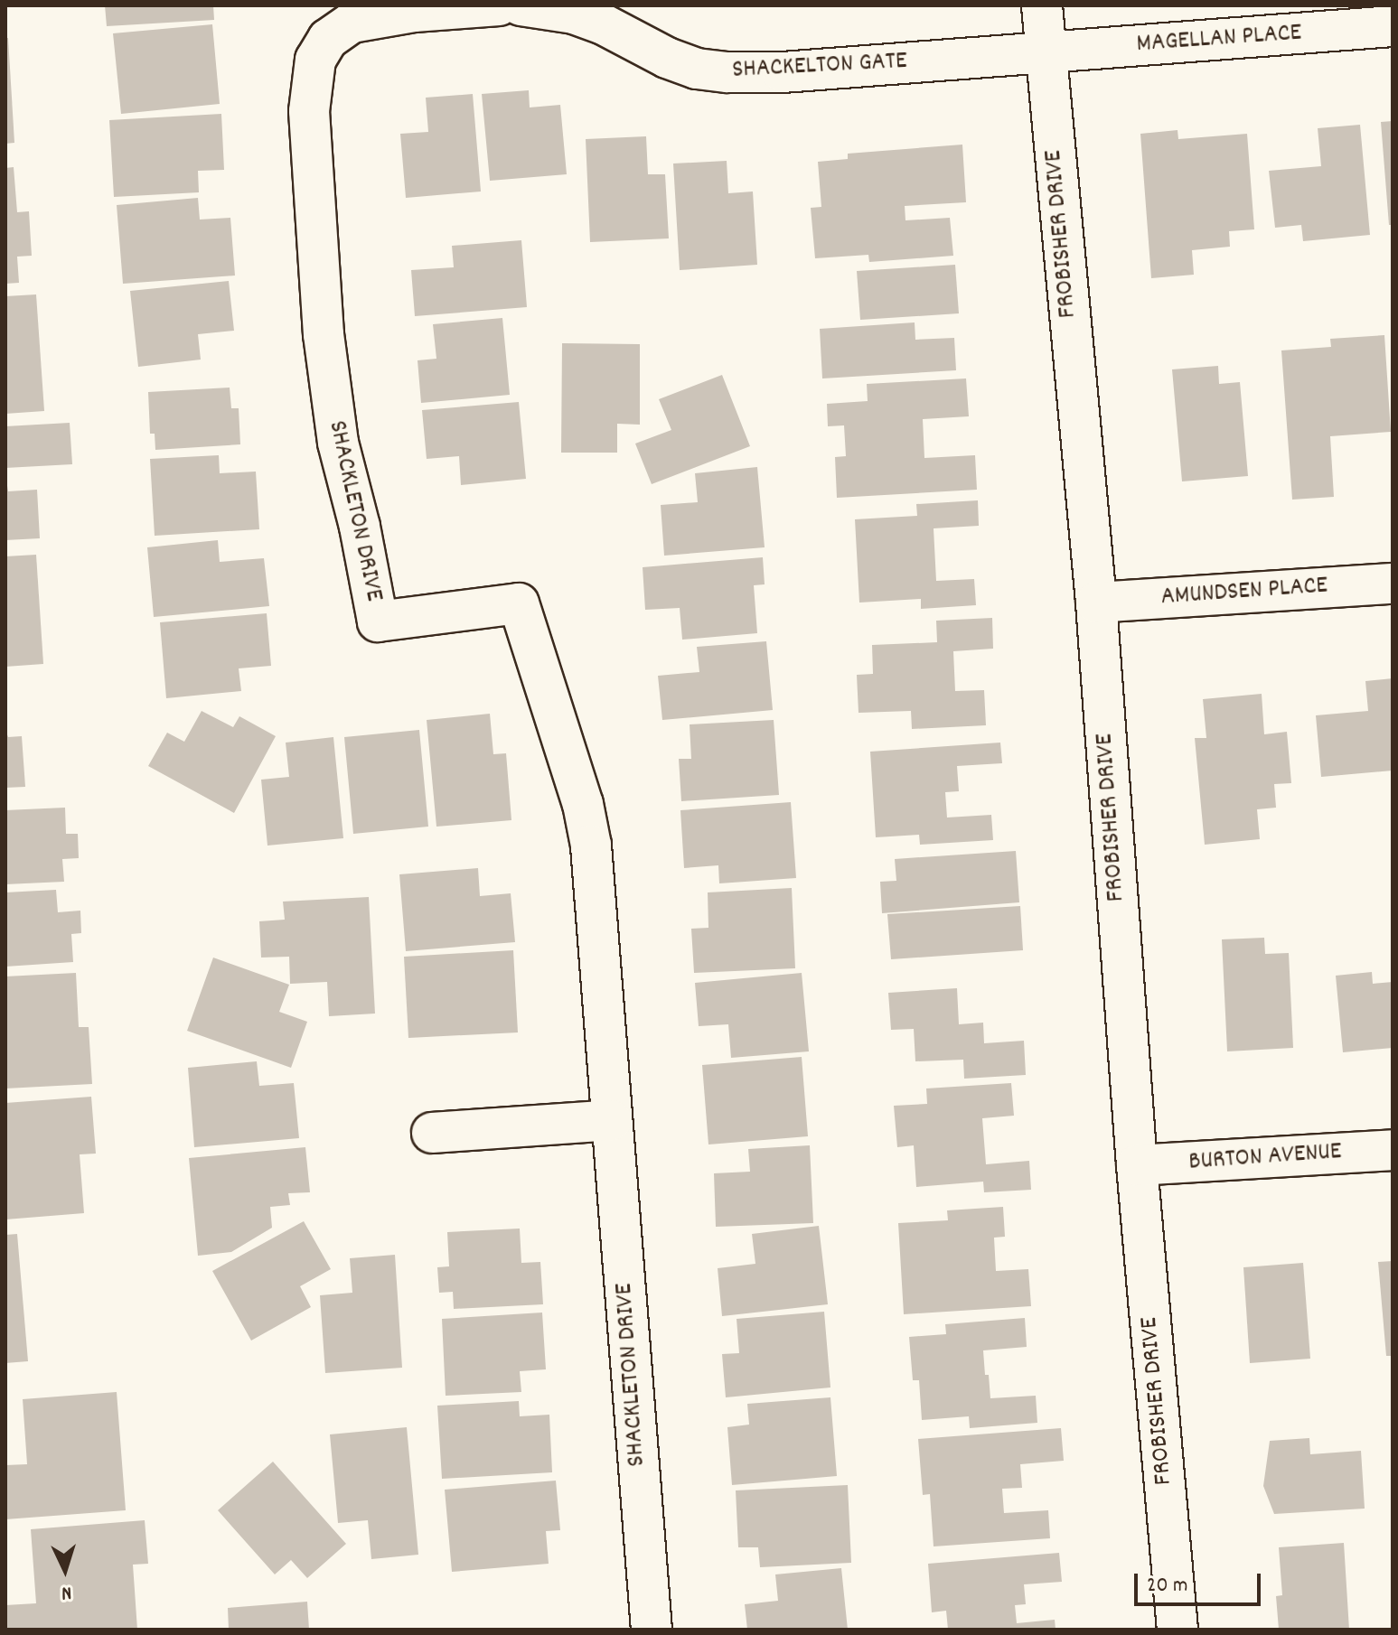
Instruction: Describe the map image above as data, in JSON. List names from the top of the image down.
{
  "streets": {
    "street": [
      "MAGELLAN PLACE",
      "SHACKELTON GATE",
      "FROBISHER DRIVE",
      "SHACKLETON DRIVE",
      "AMUNDSEN PLACE",
      "BURTON AVENUE"
    ]
  },
  "crossings": [
    ["MAGELLAN PLACE", "SHACKELTON GATE"],
    ["MAGELLAN PLACE", "FROBISHER DRIVE"],
    ["SHACKELTON GATE", "FROBISHER DRIVE"],
    ["FROBISHER DRIVE", "AMUNDSEN PLACE"],
    ["FROBISHER DRIVE", "BURTON AVENUE"]
  ],
  "scale_bar": "20 m",
  "north": "bottom"
}
